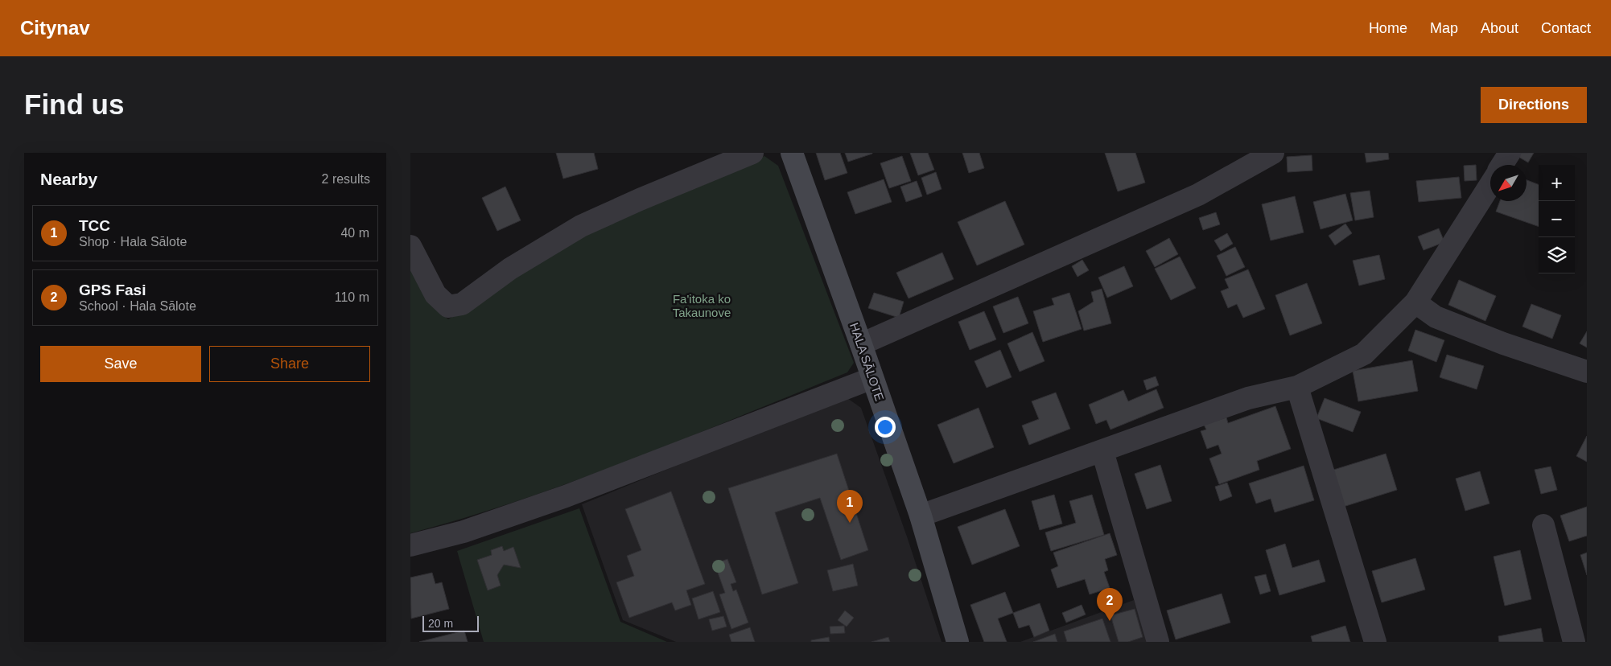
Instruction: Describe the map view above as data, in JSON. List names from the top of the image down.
{
  "streets": {
    "main road": ["HALA SĀLOTE"]
  },
  "parks": ["Fa'itoka ko Takaunove"],
  "scale_bar": "20 m",
  "north": "bottom left",
  "page": {
    "header": "Citynav",
    "nav": [
      "Home",
      "Map",
      "About",
      "Contact"
    ],
    "buttons": [
      "Directions",
      ["Save", "Share"]
    ],
    "title": "Find us",
    "heading": ["Nearby", "2 results"],
    "map_buttons": ["+", "−"],
    "list": [
      {
        "mark": "1",
        "name": "TCC",
        "note": "Shop · Hala Sālote",
        "value": "40 m"
      },
      {
        "mark": "2",
        "name": "GPS Fasi",
        "note": "School · Hala Sālote",
        "value": "110 m"
      }
    ],
    "pins": ["1", "2"],
    "scale": "20 m"
  }
}
